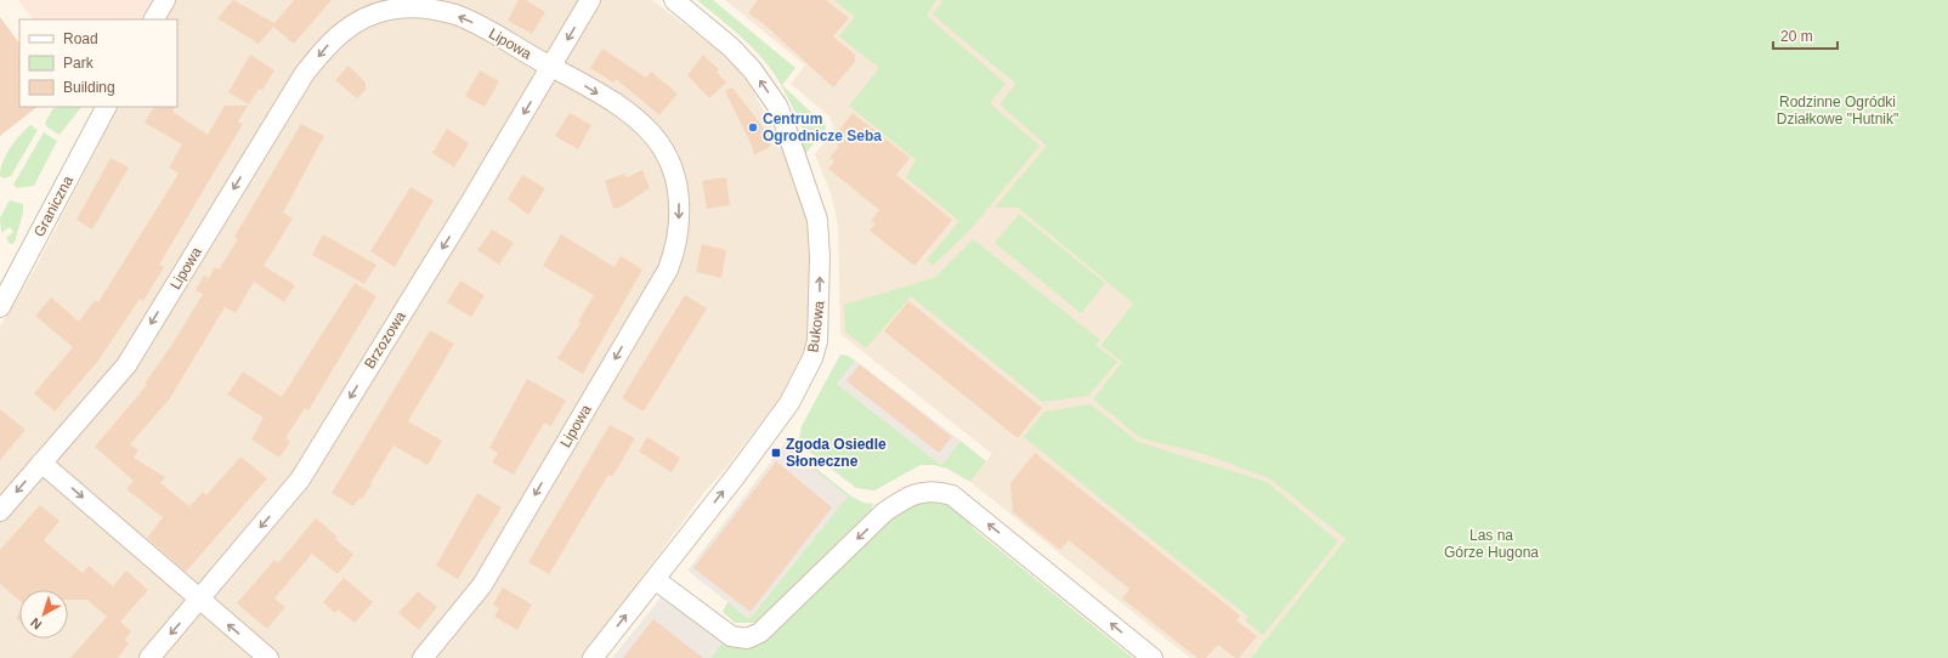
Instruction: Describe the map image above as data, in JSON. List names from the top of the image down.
{
  "streets": {
    "street": [
      "Lipowa",
      "Graniczna",
      "Bukowa",
      "Brzozowa"
    ]
  },
  "crossings": [
    ["Lipowa", "Brzozowa"]
  ],
  "one_way": ["Lipowa", "Bukowa", "Brzozowa"],
  "parks": ["Rodzinne Ogródki Działkowe \"Hutnik\"", "Las na Górze Hugona"],
  "places": {
    "other": ["Centrum Ogrodnicze Seba"],
    "transit": ["Zgoda Osiedle Słoneczne"]
  },
  "legend": ["Road", "Park", "Building"],
  "scale_bar": "20 m",
  "north": "bottom left"
}
